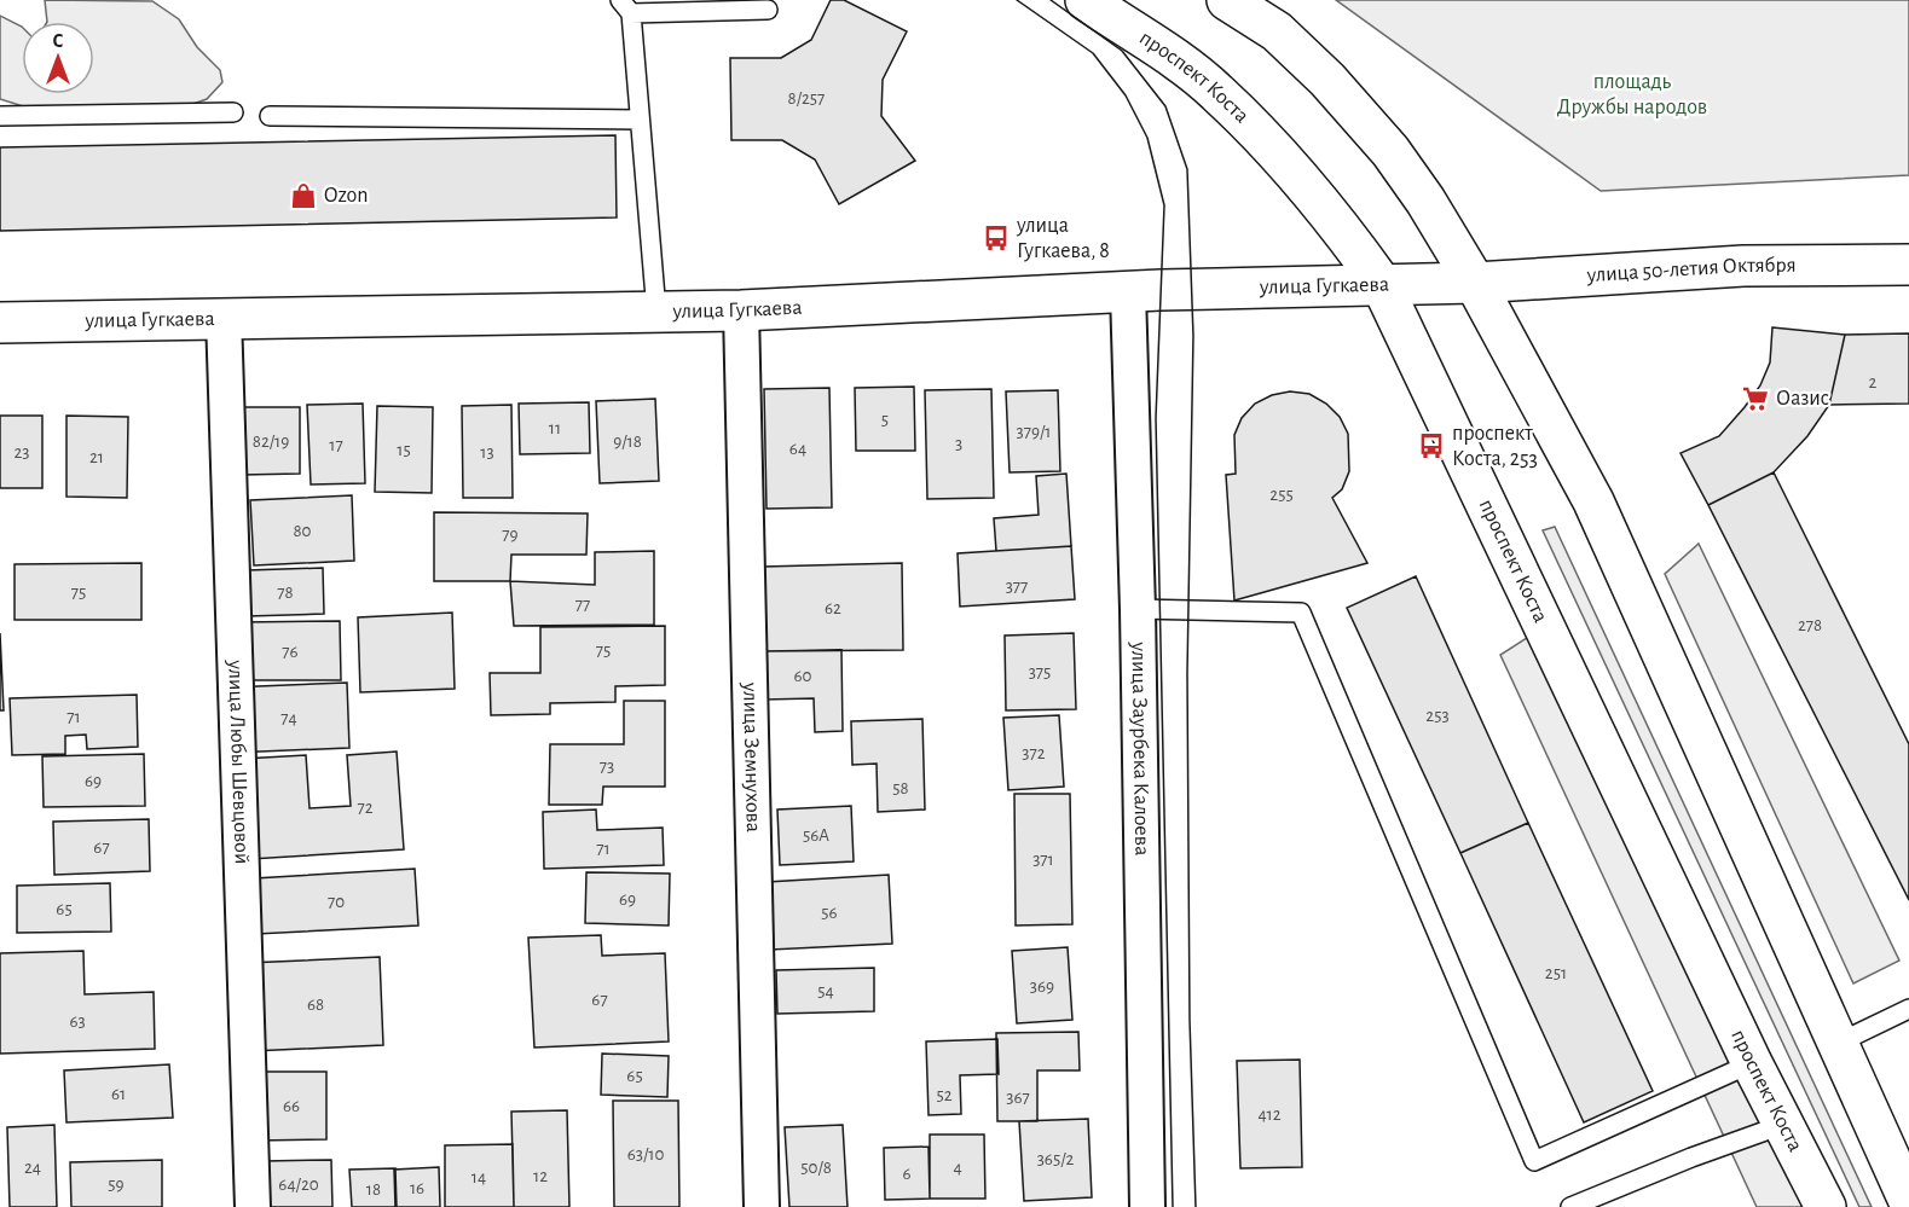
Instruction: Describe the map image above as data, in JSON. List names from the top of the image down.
{
  "streets": {
    "main road": ["проспект Коста", "улица 50-летия Октября", "улица Гугкаева"],
    "street": ["улица Заурбека Калоева", "улица Земнухова", "улица Любы Шевцовой"]
  },
  "crossings": [
    ["проспект Коста", "улица Гугкаева"],
    ["улица 50-летия Октября", "улица Гугкаева"],
    ["улица Гугкаева", "улица Заурбека Калоева"],
    ["улица Гугкаева", "улица Земнухова"],
    ["улица Гугкаева", "улица Любы Шевцовой"]
  ],
  "parks": ["площадь Дружбы народов"],
  "places": {
    "shop": ["Ozon"],
    "bus stop": ["улица Гугкаева, 8", "проспект Коста, 253"],
    "supermarket": ["Оазис"]
  },
  "house_numbers": [
    "8/257",
    "2",
    "5",
    "11",
    "379/1",
    "82/19",
    "9/18",
    "3",
    "17",
    "64",
    "15",
    "23",
    "13",
    "21",
    "255",
    "80",
    "79",
    "377",
    "75",
    "78",
    "77",
    "62",
    "278",
    "75",
    "76",
    "375",
    "60",
    "253",
    "71",
    "74",
    "372",
    "73",
    "69",
    "58",
    "72",
    "56A",
    "67",
    "71",
    "371",
    "69",
    "70",
    "65",
    "56",
    "251",
    "369",
    "54",
    "67",
    "68",
    "63",
    "65",
    "61",
    "52",
    "367",
    "66",
    "412",
    "63/10",
    "365/2",
    "24",
    "50/8",
    "4",
    "6",
    "12",
    "14",
    "59",
    "64/20",
    "16",
    "18"
  ],
  "north": "top"
}
